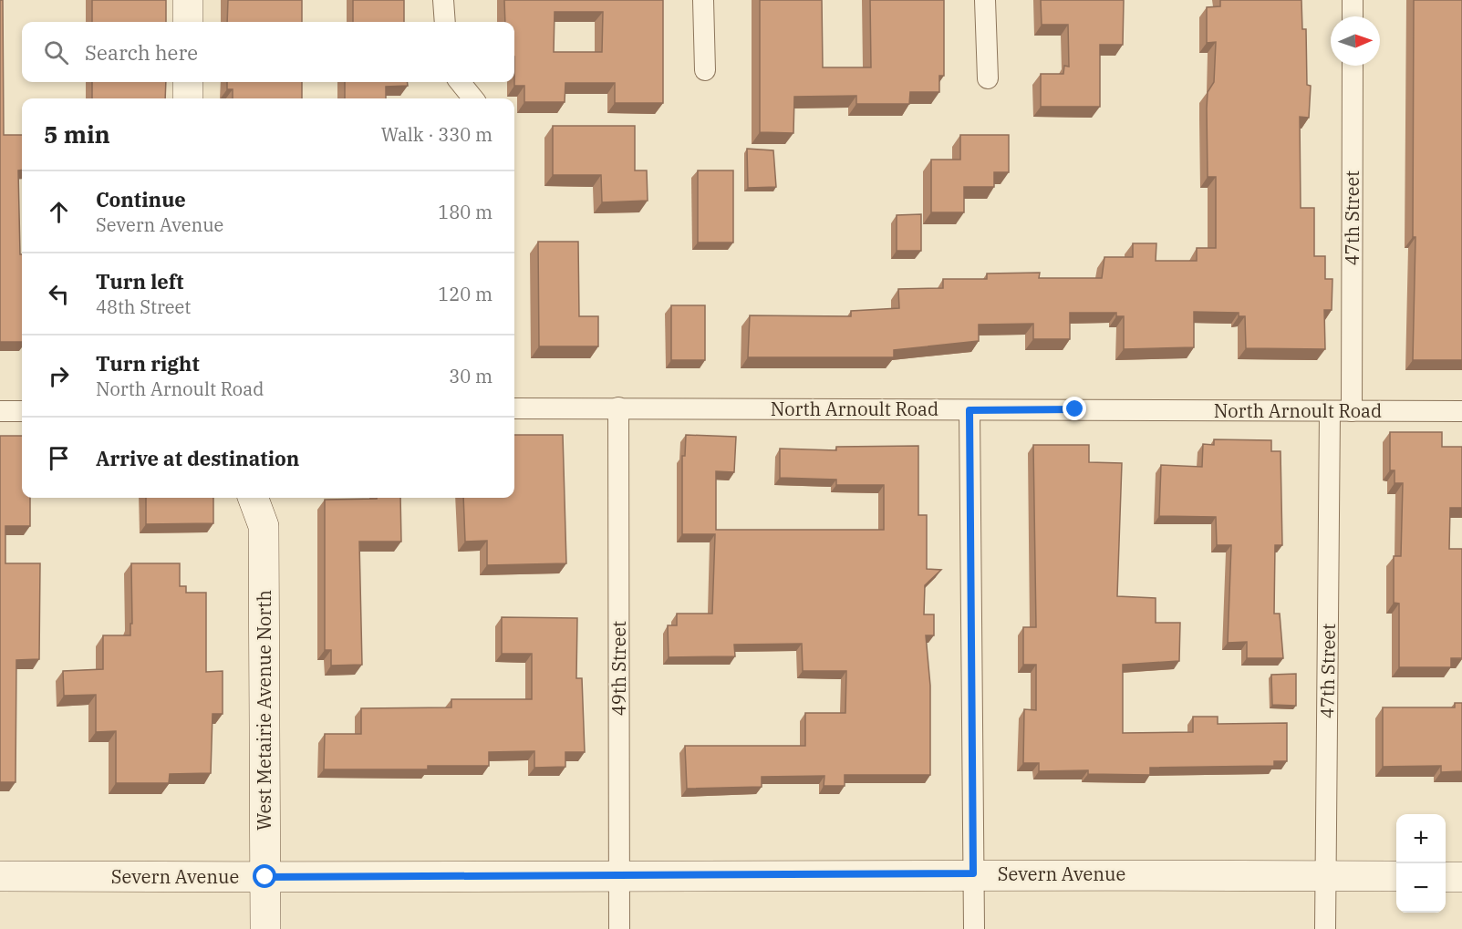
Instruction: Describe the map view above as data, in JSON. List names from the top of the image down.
{
  "streets": {
    "street": [
      "47th Street",
      "North Arnoult Road",
      "49th Street",
      "West Metairie Avenue North",
      "Severn Avenue"
    ]
  },
  "crossings": [
    ["47th Street", "North Arnoult Road"],
    ["47th Street", "Severn Avenue"],
    ["North Arnoult Road", "49th Street"],
    ["49th Street", "Severn Avenue"],
    ["West Metairie Avenue North", "Severn Avenue"]
  ],
  "north": "right",
  "page": {
    "search": "Search here",
    "heading": ["5 min", "Walk · 330 m"],
    "list": [
      ["Continue", "Severn Avenue", "180 m"],
      ["Turn left", "48th Street", "120 m"],
      ["Turn right", "North Arnoult Road", "30 m"],
      "Arrive at destination"
    ],
    "map_buttons": ["+", "−"]
  }
}
